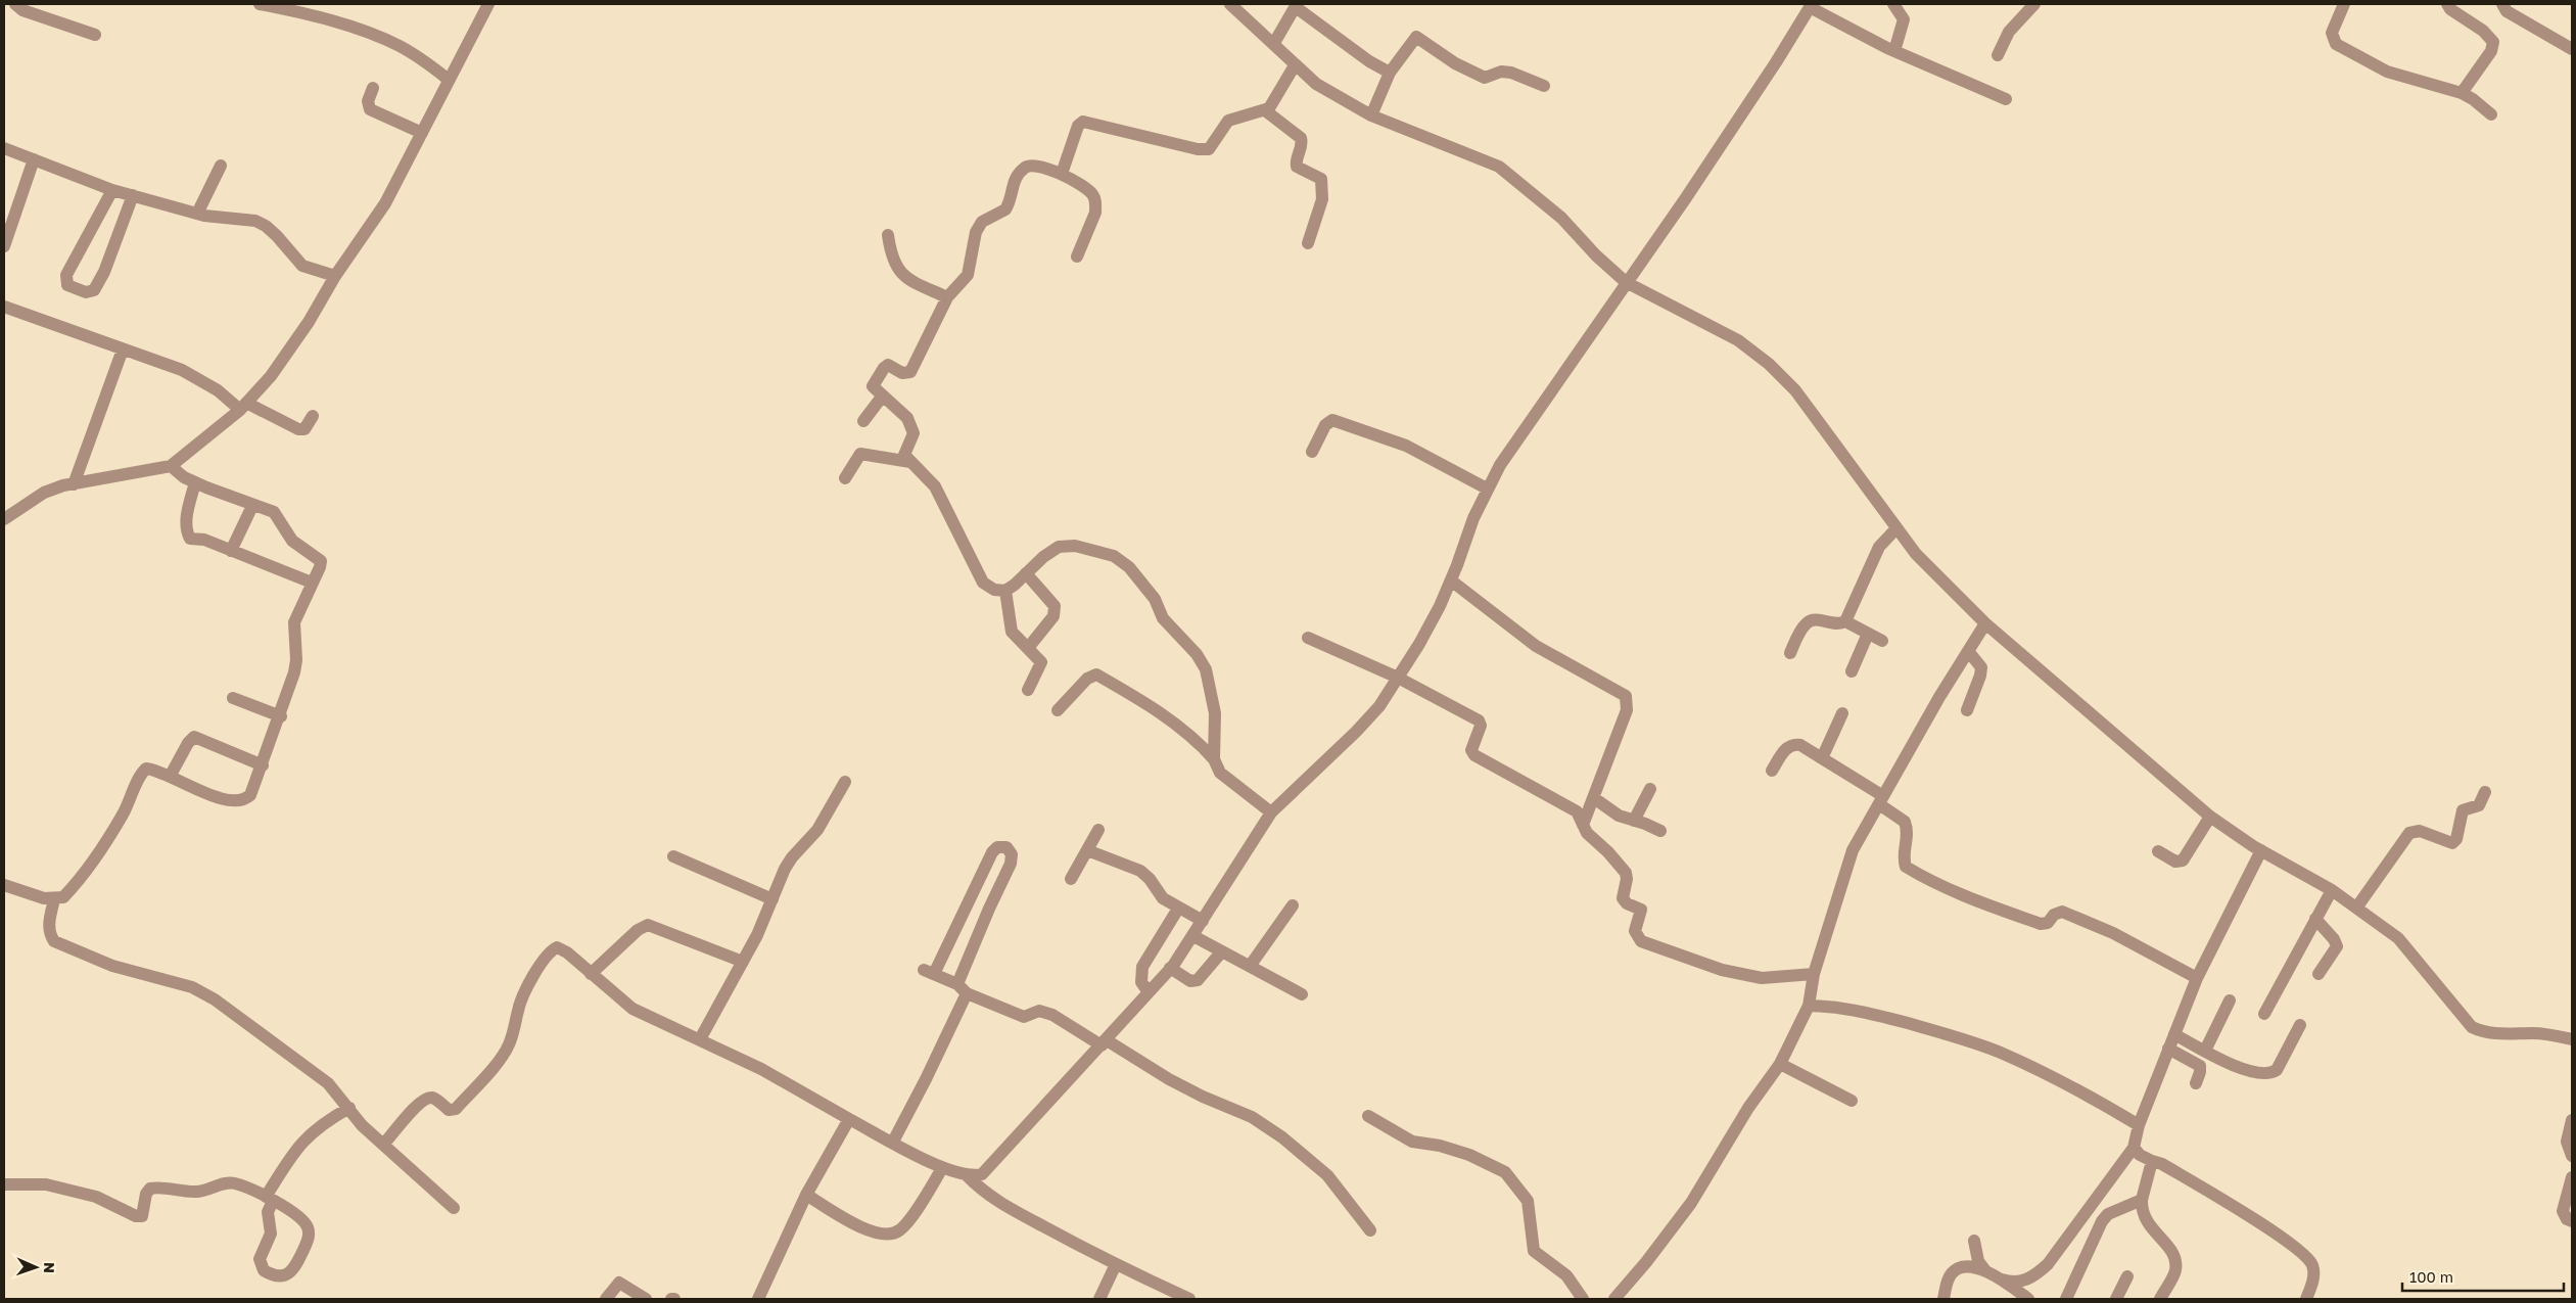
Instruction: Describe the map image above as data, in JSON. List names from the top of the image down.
{
  "scale_bar": "100 m",
  "north": "right"
}
